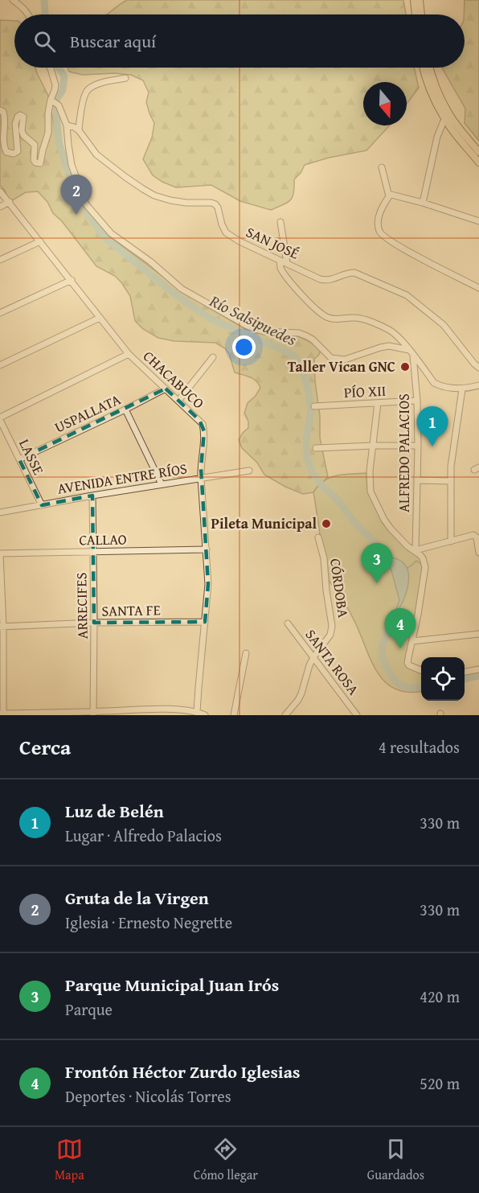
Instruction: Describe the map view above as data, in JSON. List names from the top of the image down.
{
  "streets": {
    "street": [
      "SAN JOSÉ",
      "CHACABUCO",
      "PÍO XII",
      "USPALLATA",
      "ALFREDO PALACIOS",
      "LASSE",
      "AVENIDA ENTRE RÍOS",
      "CALLAO",
      "CÓRDOBA",
      "ARRECIFES",
      "SANTA FE",
      "SANTA ROSA"
    ]
  },
  "crossings": [
    ["CHACABUCO", "USPALLATA"],
    ["CHACABUCO", "AVENIDA ENTRE RÍOS"],
    ["CHACABUCO", "CALLAO"],
    ["CHACABUCO", "SANTA FE"],
    ["PÍO XII", "ALFREDO PALACIOS"],
    ["USPALLATA", "LASSE"],
    ["LASSE", "AVENIDA ENTRE RÍOS"],
    ["AVENIDA ENTRE RÍOS", "ARRECIFES"],
    ["CALLAO", "ARRECIFES"],
    ["CÓRDOBA", "SANTA ROSA"],
    ["ARRECIFES", "SANTA FE"]
  ],
  "water": ["Río Salsipuedes"],
  "places": ["Taller Vican GNC", "Pileta Municipal"],
  "north": "bottom",
  "page": {
    "search": "Buscar aquí",
    "pins": [
      "2",
      "1",
      "3",
      "4"
    ],
    "heading": ["Cerca", "4 resultados"],
    "list": [
      {
        "mark": "1",
        "name": "Luz de Belén",
        "note": "Lugar · Alfredo Palacios",
        "value": "330 m"
      },
      {
        "mark": "2",
        "name": "Gruta de la Virgen",
        "note": "Iglesia · Ernesto Negrette",
        "value": "330 m"
      },
      {
        "mark": "3",
        "name": "Parque Municipal Juan Irós",
        "note": "Parque",
        "value": "420 m"
      },
      {
        "mark": "4",
        "name": "Frontón Héctor Zurdo Iglesias",
        "note": "Deportes · Nicolás Torres",
        "value": "520 m"
      }
    ],
    "nav": ["Mapa", "Cómo llegar", "Guardados"]
  }
}
